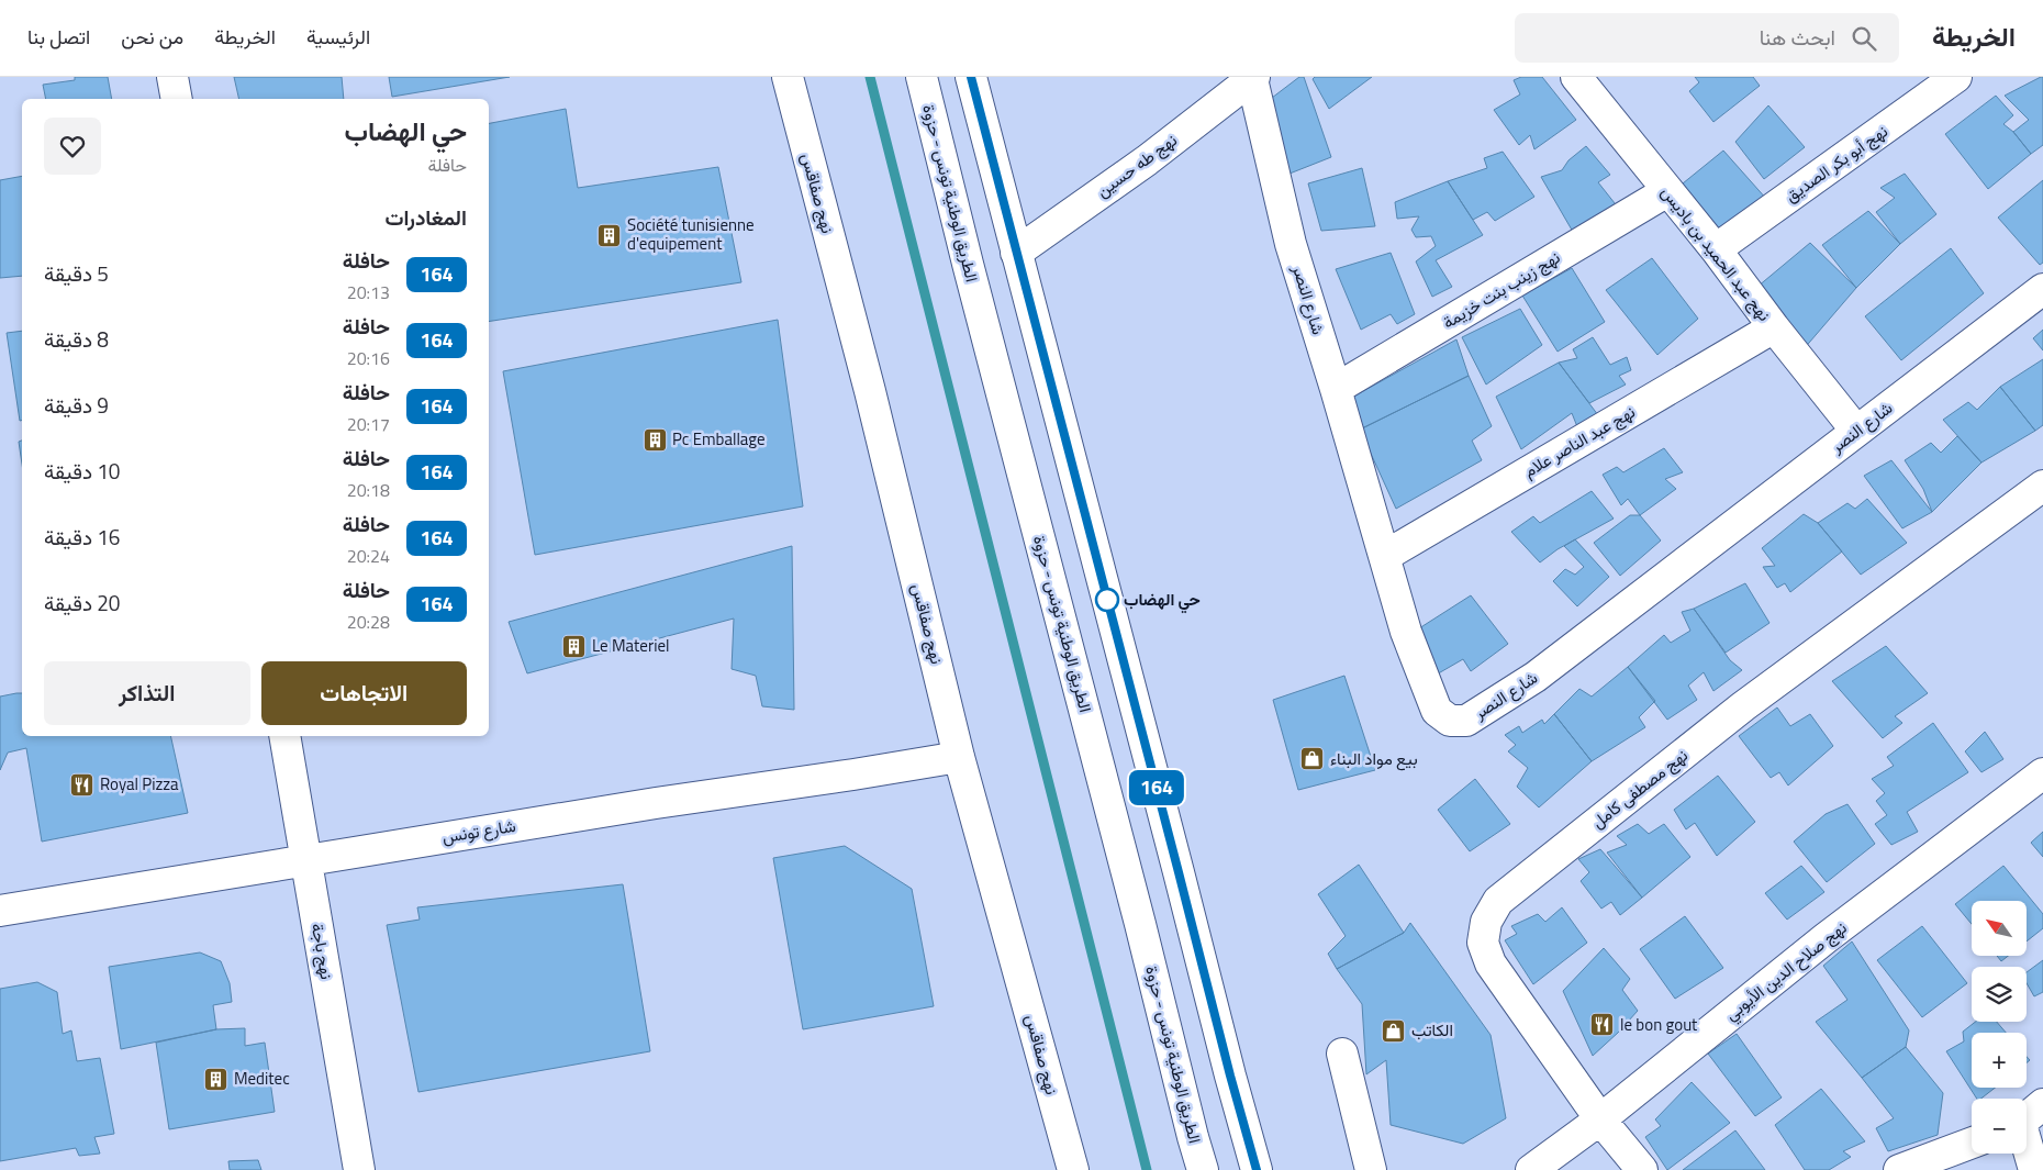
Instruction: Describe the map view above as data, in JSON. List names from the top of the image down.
{
  "streets": {
    "street": [
      "نهج أبو بكر الصديق",
      "نهج طه حسين",
      "نهج صفاقس",
      "الطريق الوطنية تونس - حزوة",
      "نهج عبد الحميد بن باديس",
      "نهج زينب بنت خزيمة",
      "شارع النصر",
      "نهج عبد الناصر علام",
      "نهج مصطفى كامل",
      "شارع تونس",
      "نهج باجة",
      "نهج صلاح الدين الأيوبي"
    ]
  },
  "crossings": [
    ["نهج أبو بكر الصديق", "نهج عبد الحميد بن باديس"],
    ["نهج طه حسين", "شارع النصر"],
    ["نهج صفاقس", "شارع تونس"],
    ["نهج عبد الحميد بن باديس", "نهج زينب بنت خزيمة"],
    ["نهج عبد الحميد بن باديس", "شارع النصر"],
    ["نهج عبد الحميد بن باديس", "نهج عبد الناصر علام"],
    ["نهج زينب بنت خزيمة", "شارع النصر"],
    ["شارع النصر", "نهج عبد الناصر علام"],
    ["نهج مصطفى كامل", "نهج صلاح الدين الأيوبي"],
    ["شارع تونس", "نهج باجة"]
  ],
  "places": {
    "building": [
      "Société tunisienne d'equipement",
      "Pc Emballage",
      "Le Materiel",
      "Meditec"
    ],
    "other": ["حي الهضاب"],
    "shop": ["بيع مواد البناء", "الكاتب"],
    "restaurant": ["Royal Pizza", "le bon gout"]
  },
  "lines": ["bus line 164"],
  "north": "top left",
  "page": {
    "header": "الخريطة",
    "search": "ابحث هنا",
    "nav": [
      "الرئيسية",
      "الخريطة",
      "من نحن",
      "اتصل بنا"
    ],
    "on_map": "164",
    "heading": [
      ["حي الهضاب", "حافلة"],
      "المغادرات"
    ],
    "list": [
      {
        "mark": "164",
        "name": "حافلة",
        "note": "20:13",
        "value": "5 دقيقة"
      },
      {
        "mark": "164",
        "name": "حافلة",
        "note": "20:16",
        "value": "8 دقيقة"
      },
      {
        "mark": "164",
        "name": "حافلة",
        "note": "20:17",
        "value": "9 دقيقة"
      },
      {
        "mark": "164",
        "name": "حافلة",
        "note": "20:18",
        "value": "10 دقيقة"
      },
      {
        "mark": "164",
        "name": "حافلة",
        "note": "20:24",
        "value": "16 دقيقة"
      },
      {
        "mark": "164",
        "name": "حافلة",
        "note": "20:28",
        "value": "20 دقيقة"
      }
    ],
    "buttons": ["الاتجاهات", "التذاكر"],
    "map_buttons": ["+", "−"]
  }
}
